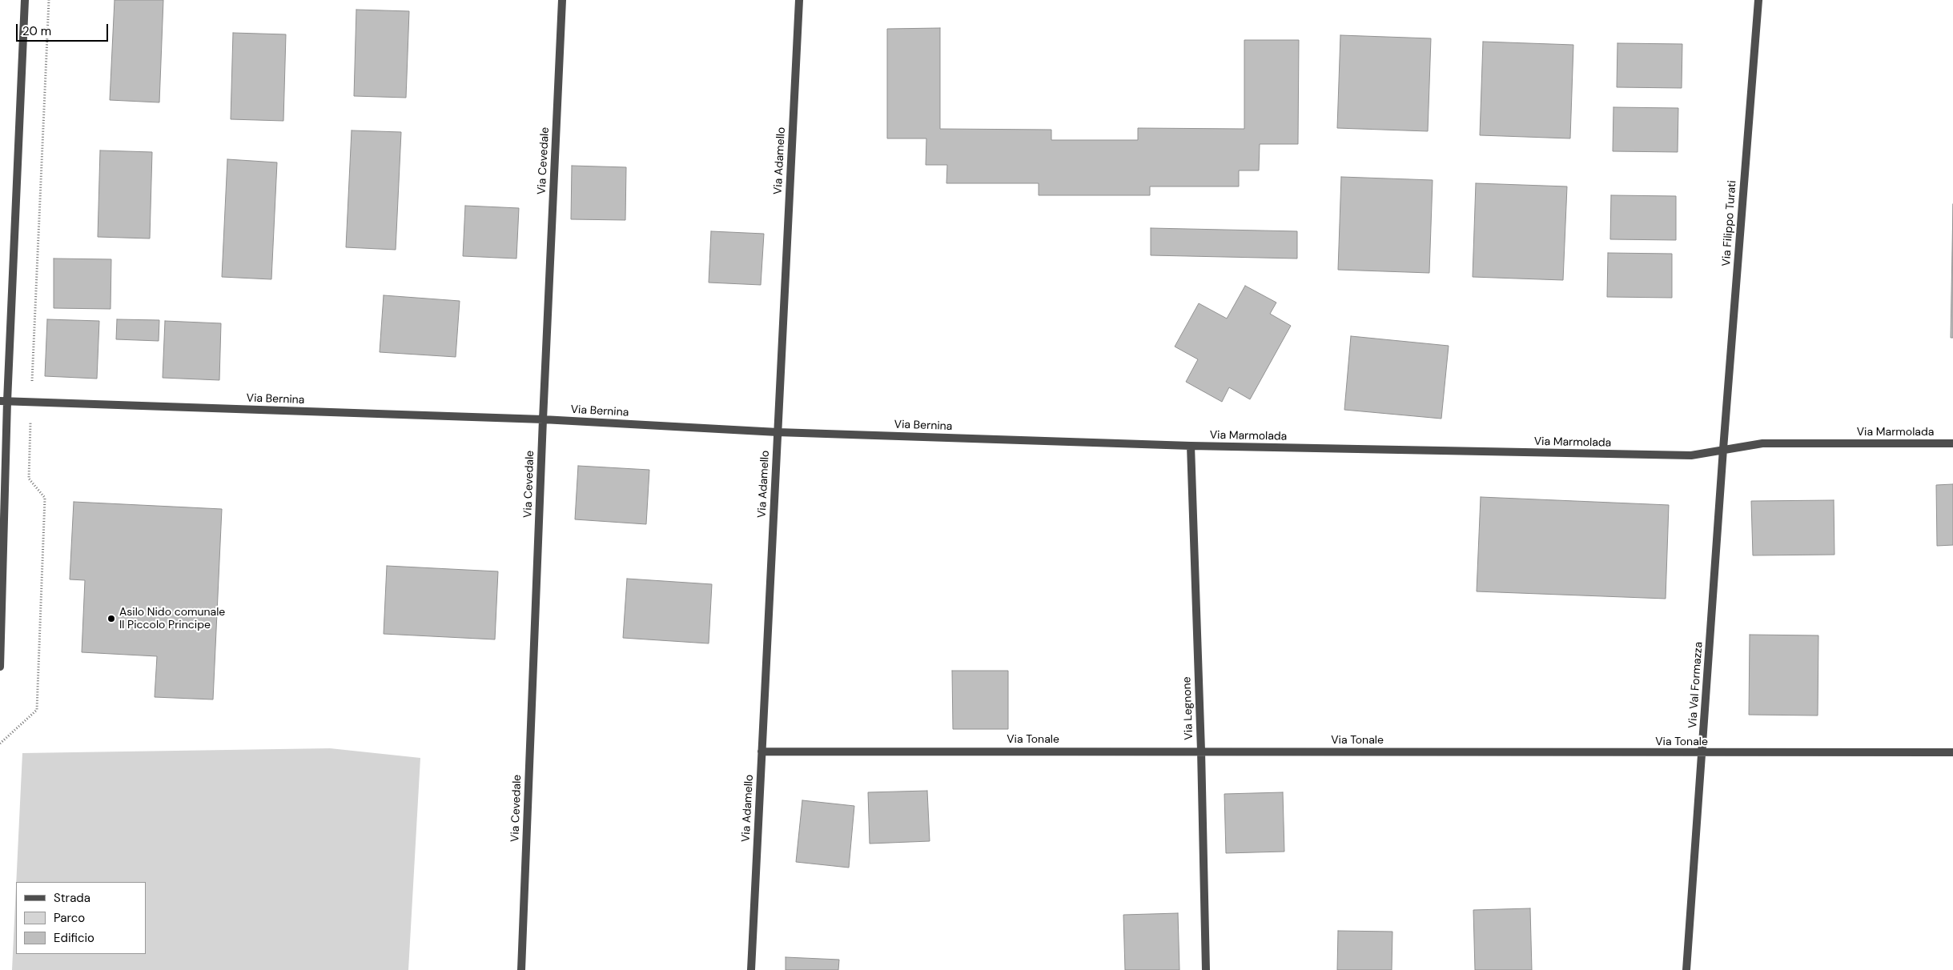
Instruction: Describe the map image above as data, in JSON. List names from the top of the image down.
{
  "streets": {
    "street": [
      "Via Cevedale",
      "Via Adamello",
      "Via Filippo Turati",
      "Via Bernina",
      "Via Marmolada",
      "Via Val Formazza",
      "Via Legnone",
      "Via Tonale"
    ]
  },
  "crossings": [
    ["Via Cevedale", "Via Bernina"],
    ["Via Adamello", "Via Bernina"],
    ["Via Adamello", "Via Tonale"],
    ["Via Filippo Turati", "Via Marmolada"],
    ["Via Filippo Turati", "Via Val Formazza"],
    ["Via Bernina", "Via Marmolada"],
    ["Via Bernina", "Via Legnone"],
    ["Via Marmolada", "Via Val Formazza"],
    ["Via Marmolada", "Via Legnone"],
    ["Via Val Formazza", "Via Tonale"],
    ["Via Legnone", "Via Tonale"]
  ],
  "places": ["Asilo Nido comunale Il Piccolo Principe"],
  "legend": ["Strada", "Parco", "Edificio"],
  "scale_bar": "20 m"
}
